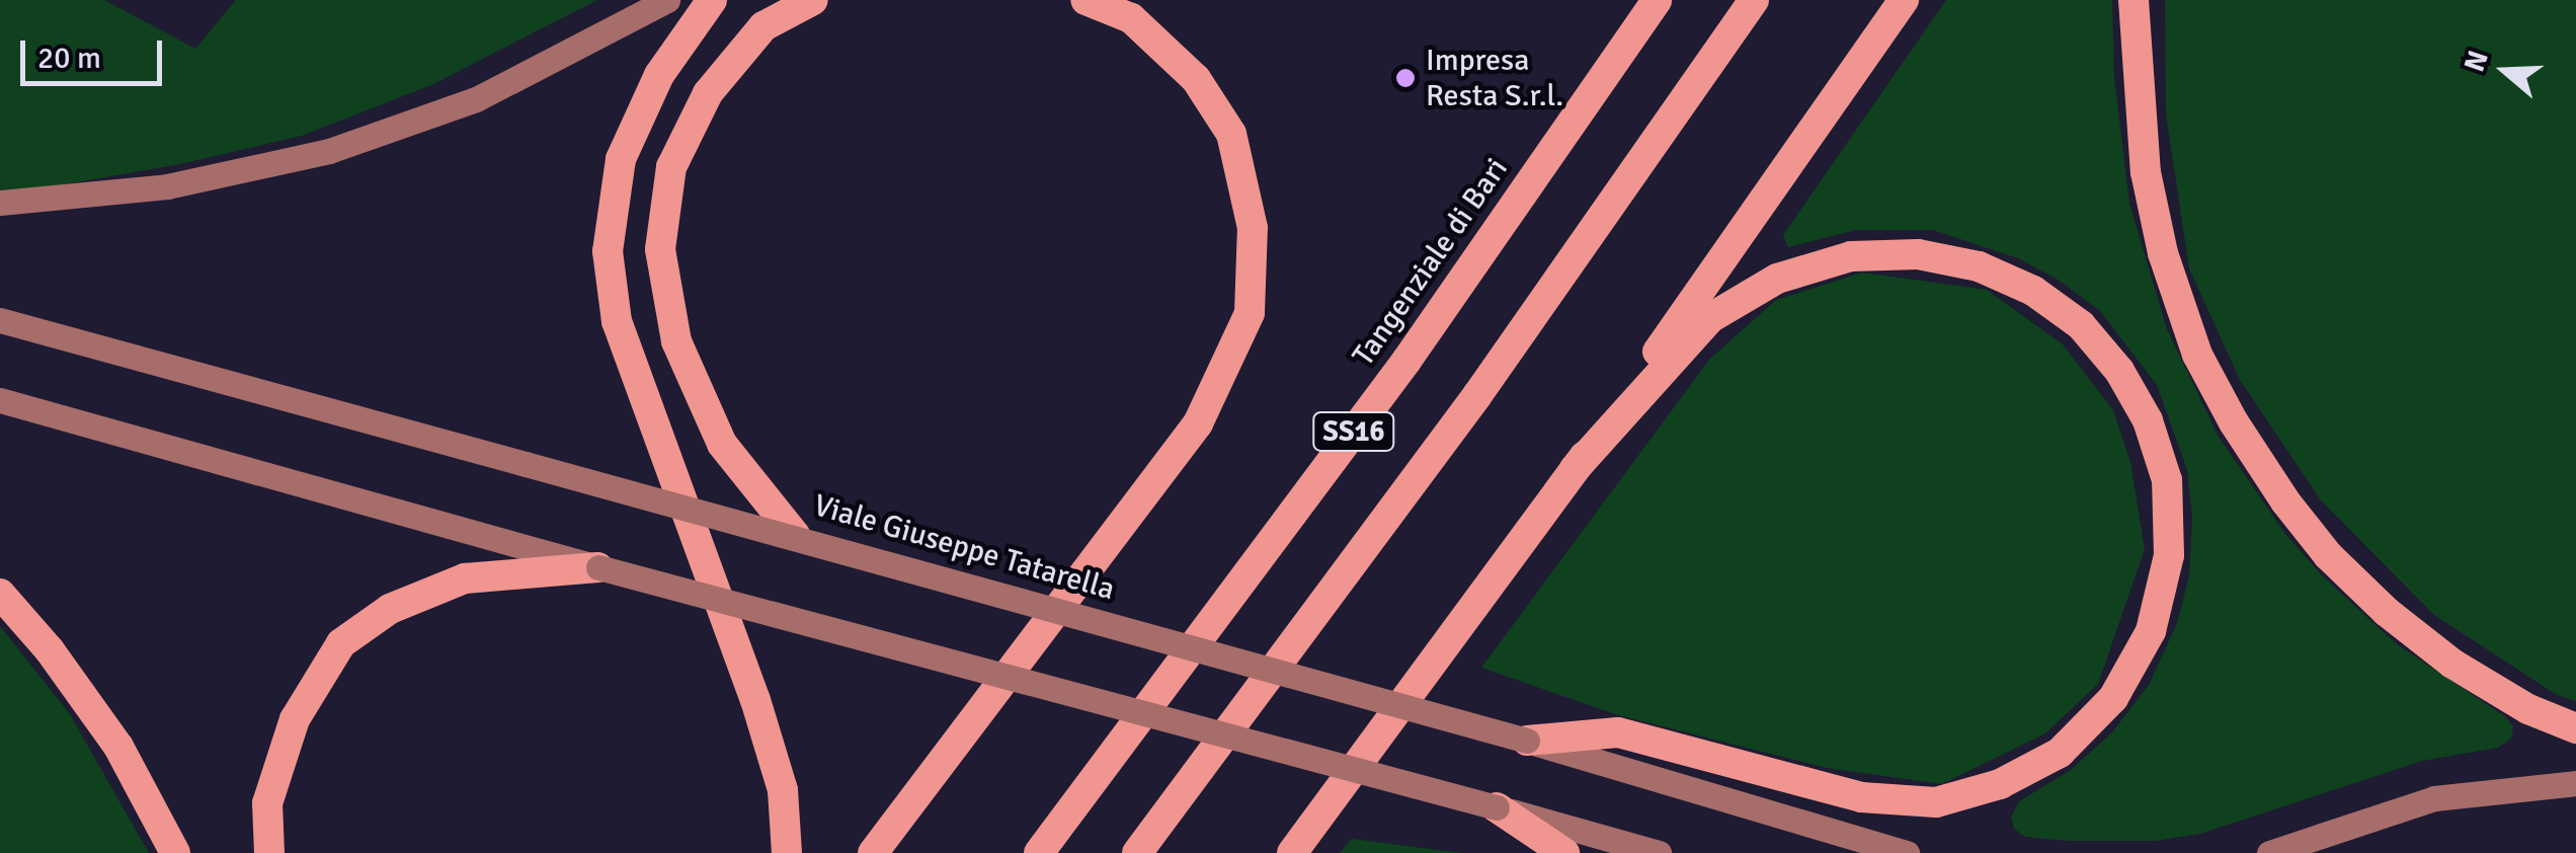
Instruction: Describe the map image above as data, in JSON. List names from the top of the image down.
{
  "streets": {
    "highway": ["Tangenziale di Bari", "SS16"],
    "main road": ["Viale Giuseppe Tatarella"]
  },
  "places": ["Impresa Resta S.r.l."],
  "scale_bar": "20 m",
  "north": "left"
}
